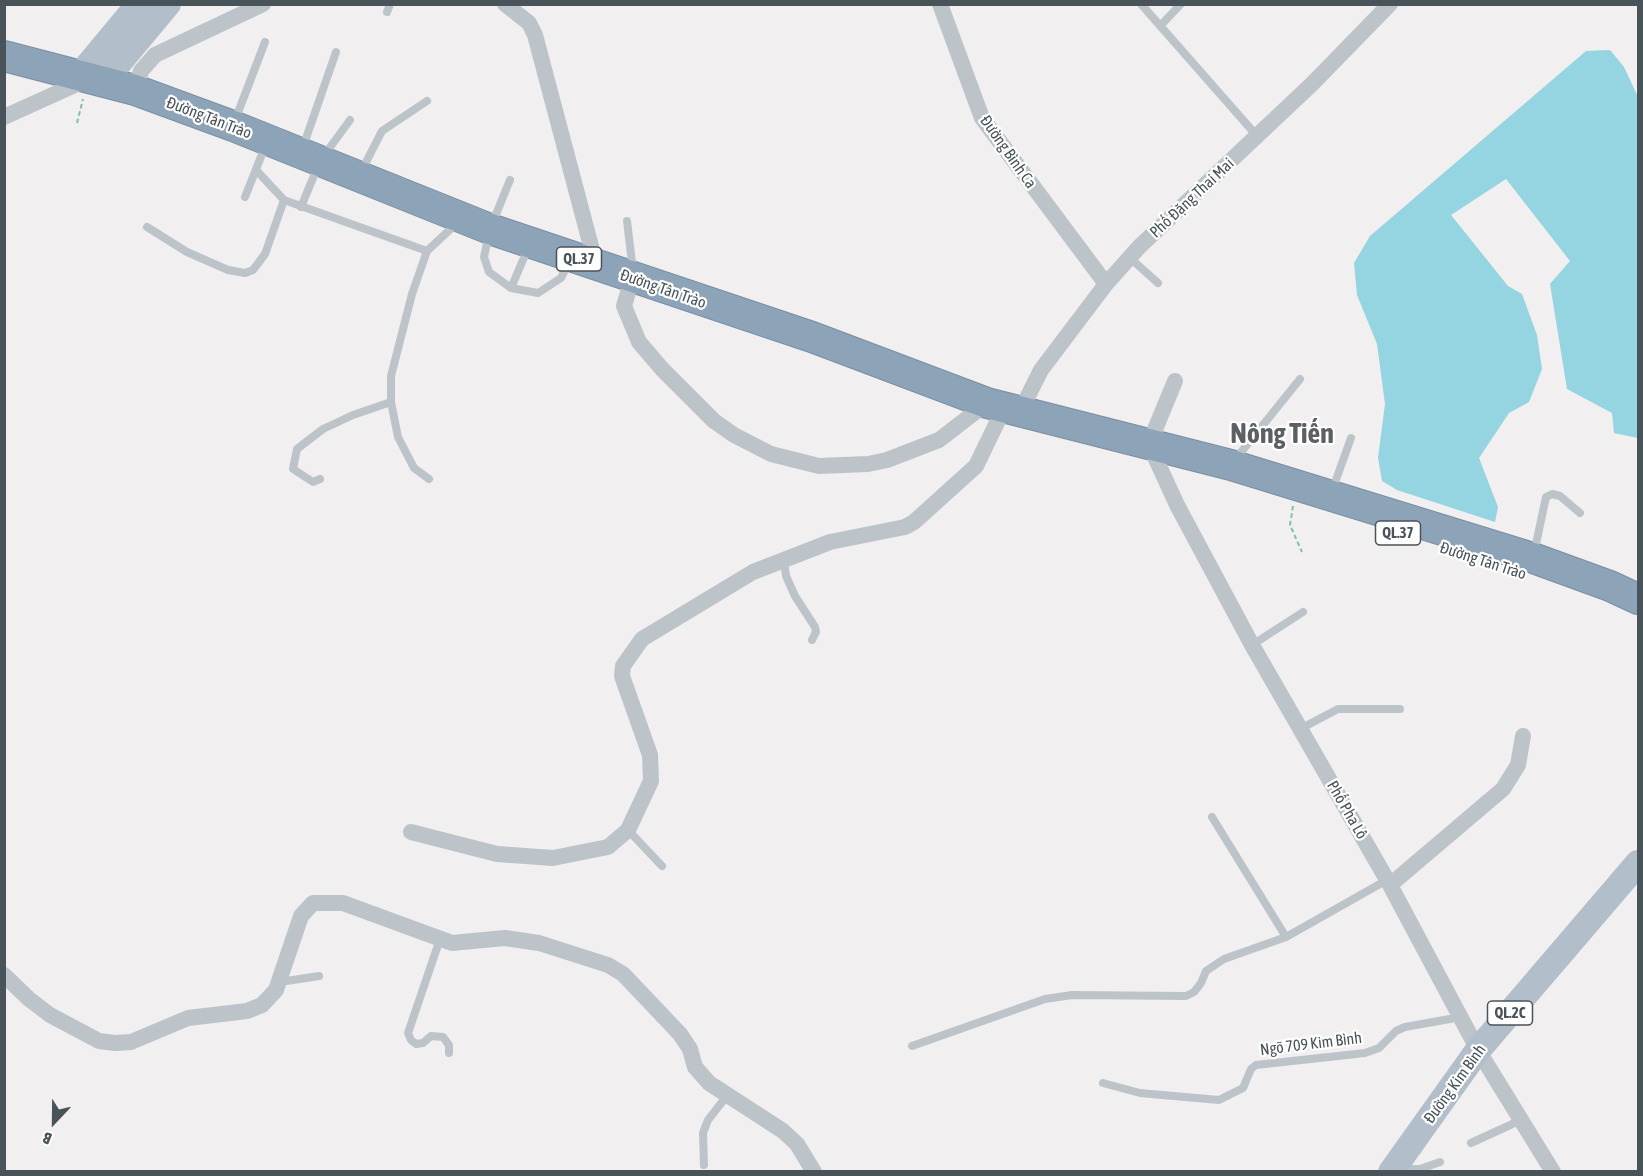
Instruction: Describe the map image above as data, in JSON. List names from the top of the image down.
{
  "streets": {
    "highway": ["Đường Tân Trào", "QL.37"],
    "main road": ["QL.2C", "Đường Kim Bình"],
    "street": ["Đường Bình Ca", "Phố Đặng Thai Mai", "Phố Pha Lô"],
    "lane": ["Ngõ 709 Kim Bình"]
  },
  "crossings": [
    ["Đường Tân Trào", "Phố Đặng Thai Mai"],
    ["Đường Tân Trào", "Phố Pha Lô"],
    ["Đường Bình Ca", "Phố Đặng Thai Mai"],
    ["Phố Pha Lô", "Ngõ 709 Kim Bình"],
    ["Phố Pha Lô", "Đường Kim Bình"]
  ],
  "districts": ["Nông Tiến"],
  "north": "bottom"
}
